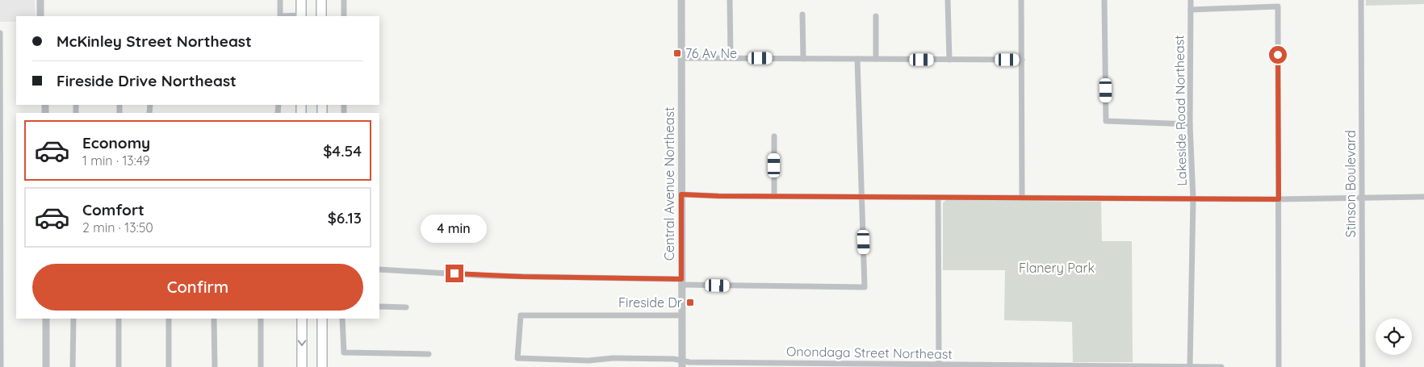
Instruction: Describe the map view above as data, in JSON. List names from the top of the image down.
{
  "streets": {
    "street": [
      "Lakeside Road Northeast",
      "Central Avenue Northeast",
      "Stinson Boulevard",
      "Onondaga Street Northeast"
    ]
  },
  "crossings": [
    ["Lakeside Road Northeast", "Onondaga Street Northeast"],
    ["Central Avenue Northeast", "Onondaga Street Northeast"]
  ],
  "parks": ["Flanery Park"],
  "places": {
    "transit": ["76 Av Ne", "Fireside Dr"]
  },
  "page": {
    "banner": ["McKinley Street Northeast", "Fireside Drive Northeast"],
    "list": [
      {
        "name": "Economy",
        "note": "1 min · 13:49",
        "value": "$4.54"
      },
      {
        "name": "Comfort",
        "note": "2 min · 13:50",
        "value": "$6.13"
      }
    ],
    "bubble": "4 min",
    "buttons": "Confirm"
  }
}
